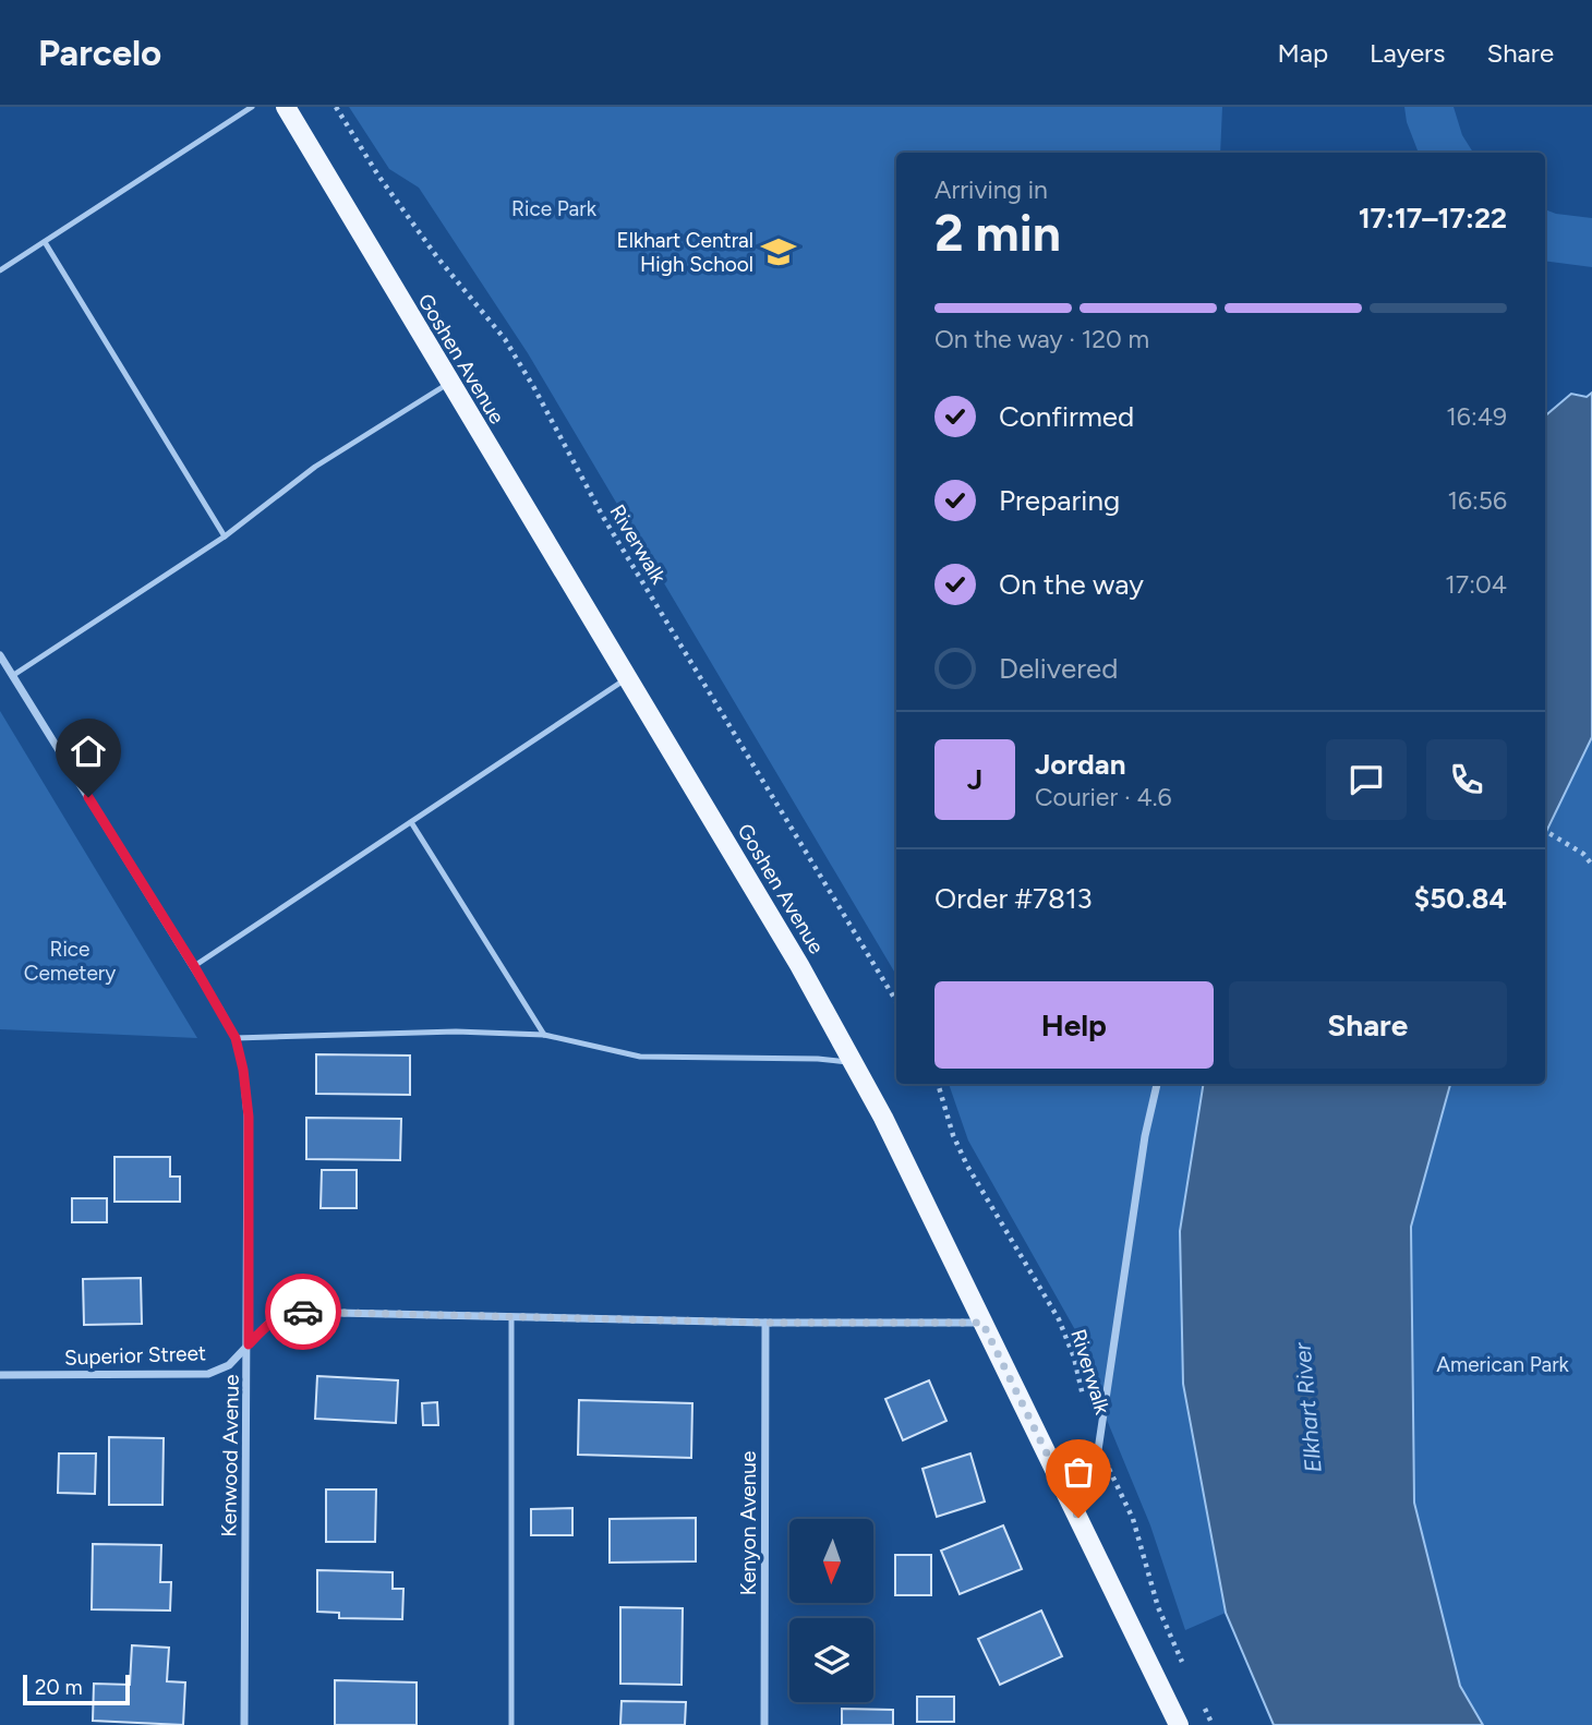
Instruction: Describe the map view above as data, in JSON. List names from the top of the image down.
{
  "streets": {
    "main road": ["Goshen Avenue"],
    "street": ["Superior Street", "Kenwood Avenue", "Kenyon Avenue"],
    "path": ["Riverwalk"]
  },
  "crossings": [
    ["Goshen Avenue", "Superior Street"],
    ["Superior Street", "Kenwood Avenue"],
    ["Superior Street", "Kenyon Avenue"]
  ],
  "water": ["Elkhart River"],
  "parks": ["Rice Park", "Rice Cemetery", "American Park"],
  "places": {
    "school or university": ["Elkhart Central High School"]
  },
  "scale_bar": "20 m",
  "north": "bottom",
  "page": {
    "header": "Parcelo",
    "nav": ["Map", "Layers", "Share"],
    "heading": ["2 min", "Arriving in", "17:17–17:22"],
    "panel": [
      "Jordan",
      "Courier · 4.6",
      "Order #7813",
      "$50.84"
    ],
    "bar": "On the way · 120 m",
    "list": [
      ["Confirmed", "16:49"],
      ["Preparing", "16:56"],
      ["On the way", "17:04"],
      "Delivered"
    ],
    "round": "J",
    "buttons": ["Help", "Share"],
    "scale": "20 m"
  }
}
